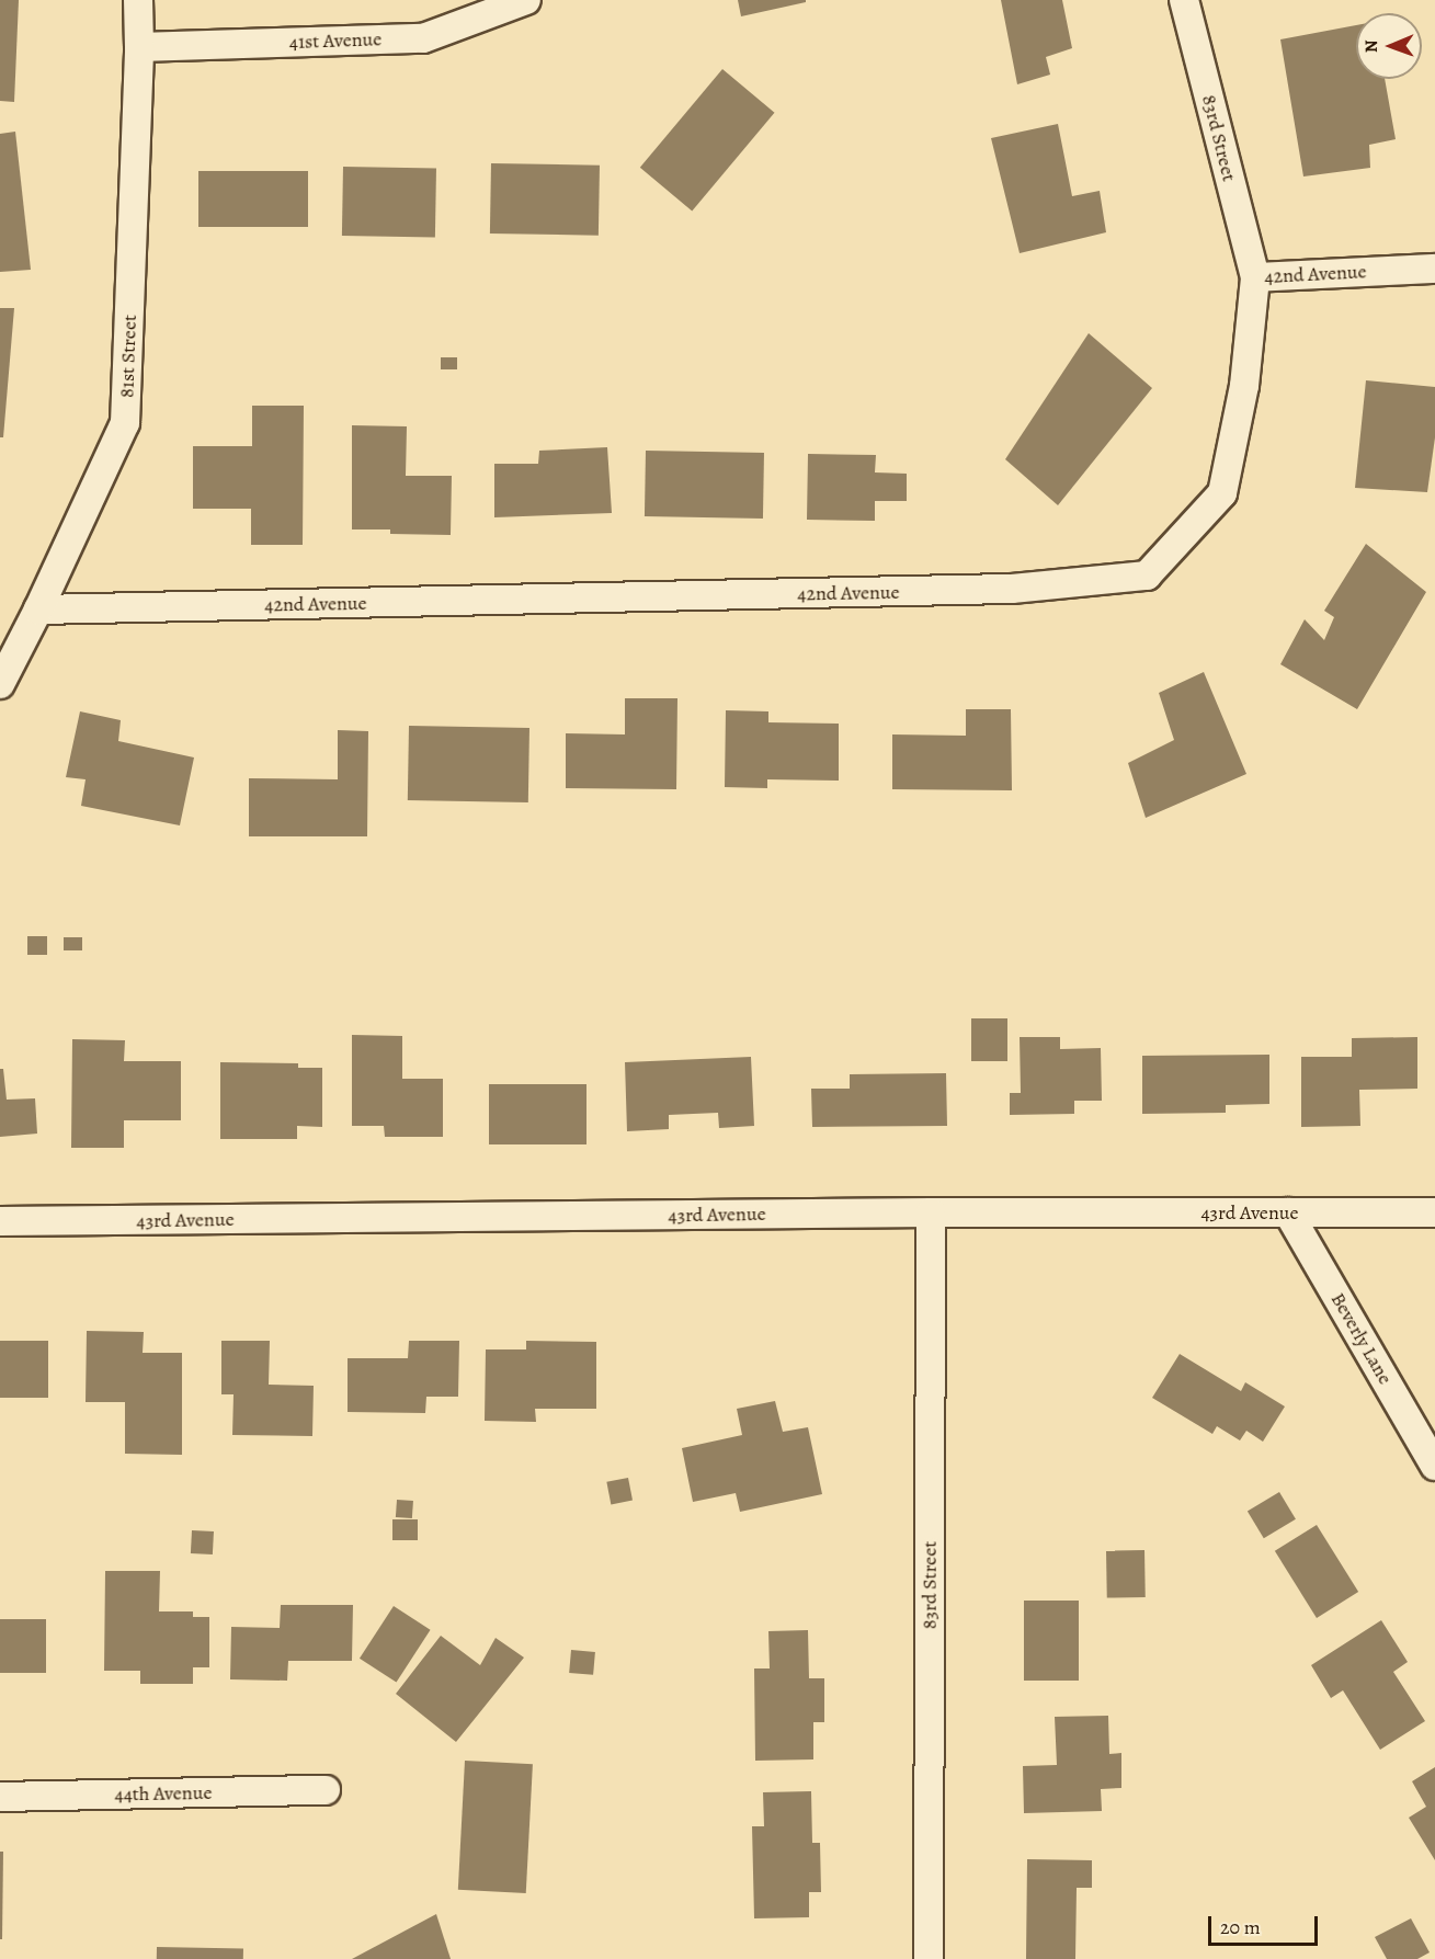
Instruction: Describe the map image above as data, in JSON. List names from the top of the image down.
{
  "streets": {
    "street": [
      "41st Avenue",
      "83rd Street",
      "42nd Avenue",
      "81st Street",
      "43rd Avenue",
      "Beverly Lane",
      "44th Avenue"
    ]
  },
  "crossings": [
    ["41st Avenue", "81st Street"],
    ["83rd Street", "42nd Avenue"],
    ["83rd Street", "43rd Avenue"],
    ["42nd Avenue", "81st Street"],
    ["43rd Avenue", "Beverly Lane"]
  ],
  "scale_bar": "20 m",
  "north": "left"
}
